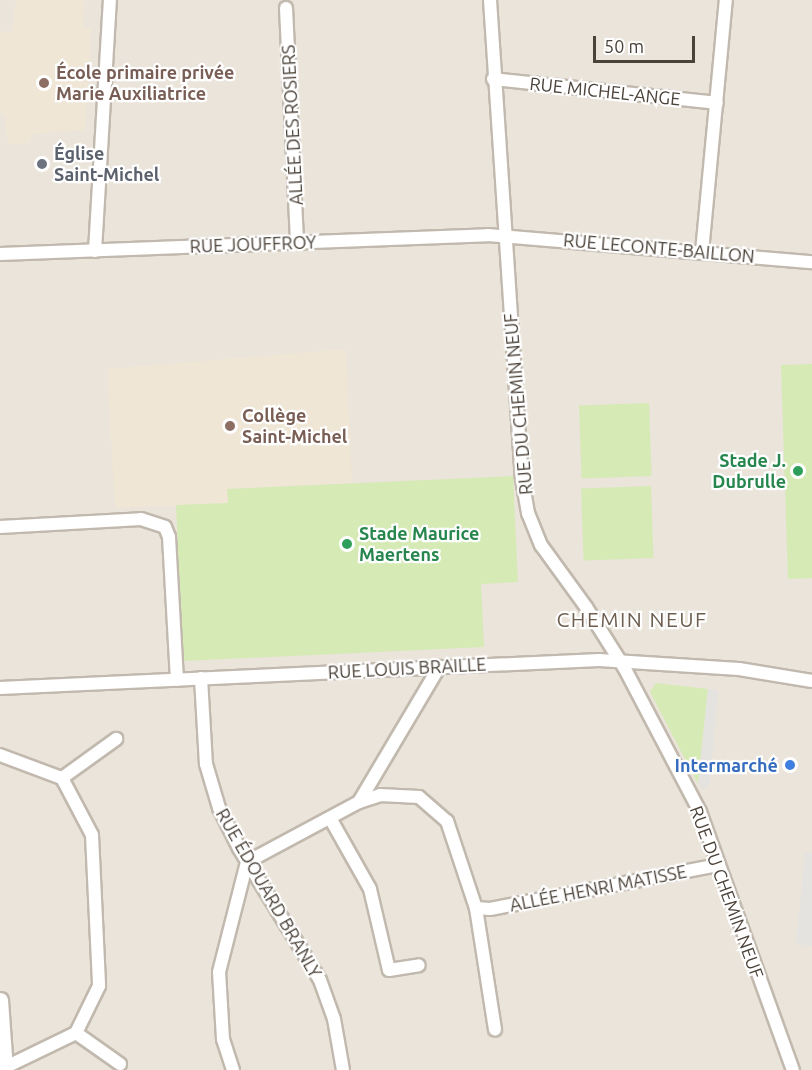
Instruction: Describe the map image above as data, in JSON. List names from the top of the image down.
{
  "streets": {
    "street": [
      "RUE MICHEL-ANGE",
      "ALLÉE DES ROSIERS",
      "RUE JOUFFROY",
      "RUE LECONTE-BAILLON",
      "RUE DU CHEMIN NEUF",
      "RUE LOUIS BRAILLE",
      "ALLÉE HENRI MATISSE",
      "RUE ÉDOUARD BRANLY"
    ]
  },
  "crossings": [
    ["RUE MICHEL-ANGE", "RUE DU CHEMIN NEUF"],
    ["ALLÉE DES ROSIERS", "RUE JOUFFROY"],
    ["RUE JOUFFROY", "RUE LECONTE-BAILLON"],
    ["RUE JOUFFROY", "RUE DU CHEMIN NEUF"],
    ["RUE LECONTE-BAILLON", "RUE DU CHEMIN NEUF"],
    ["RUE DU CHEMIN NEUF", "RUE LOUIS BRAILLE"],
    ["RUE DU CHEMIN NEUF", "ALLÉE HENRI MATISSE"],
    ["RUE LOUIS BRAILLE", "RUE ÉDOUARD BRANLY"]
  ],
  "districts": ["CHEMIN NEUF"],
  "places": [
    "École primaire privée Marie Auxiliatrice",
    "Église Saint-Michel",
    "Collège Saint-Michel",
    "Stade J. Dubrulle",
    "Stade Maurice Maertens",
    "Intermarché"
  ],
  "scale_bar": "50 m"
}
